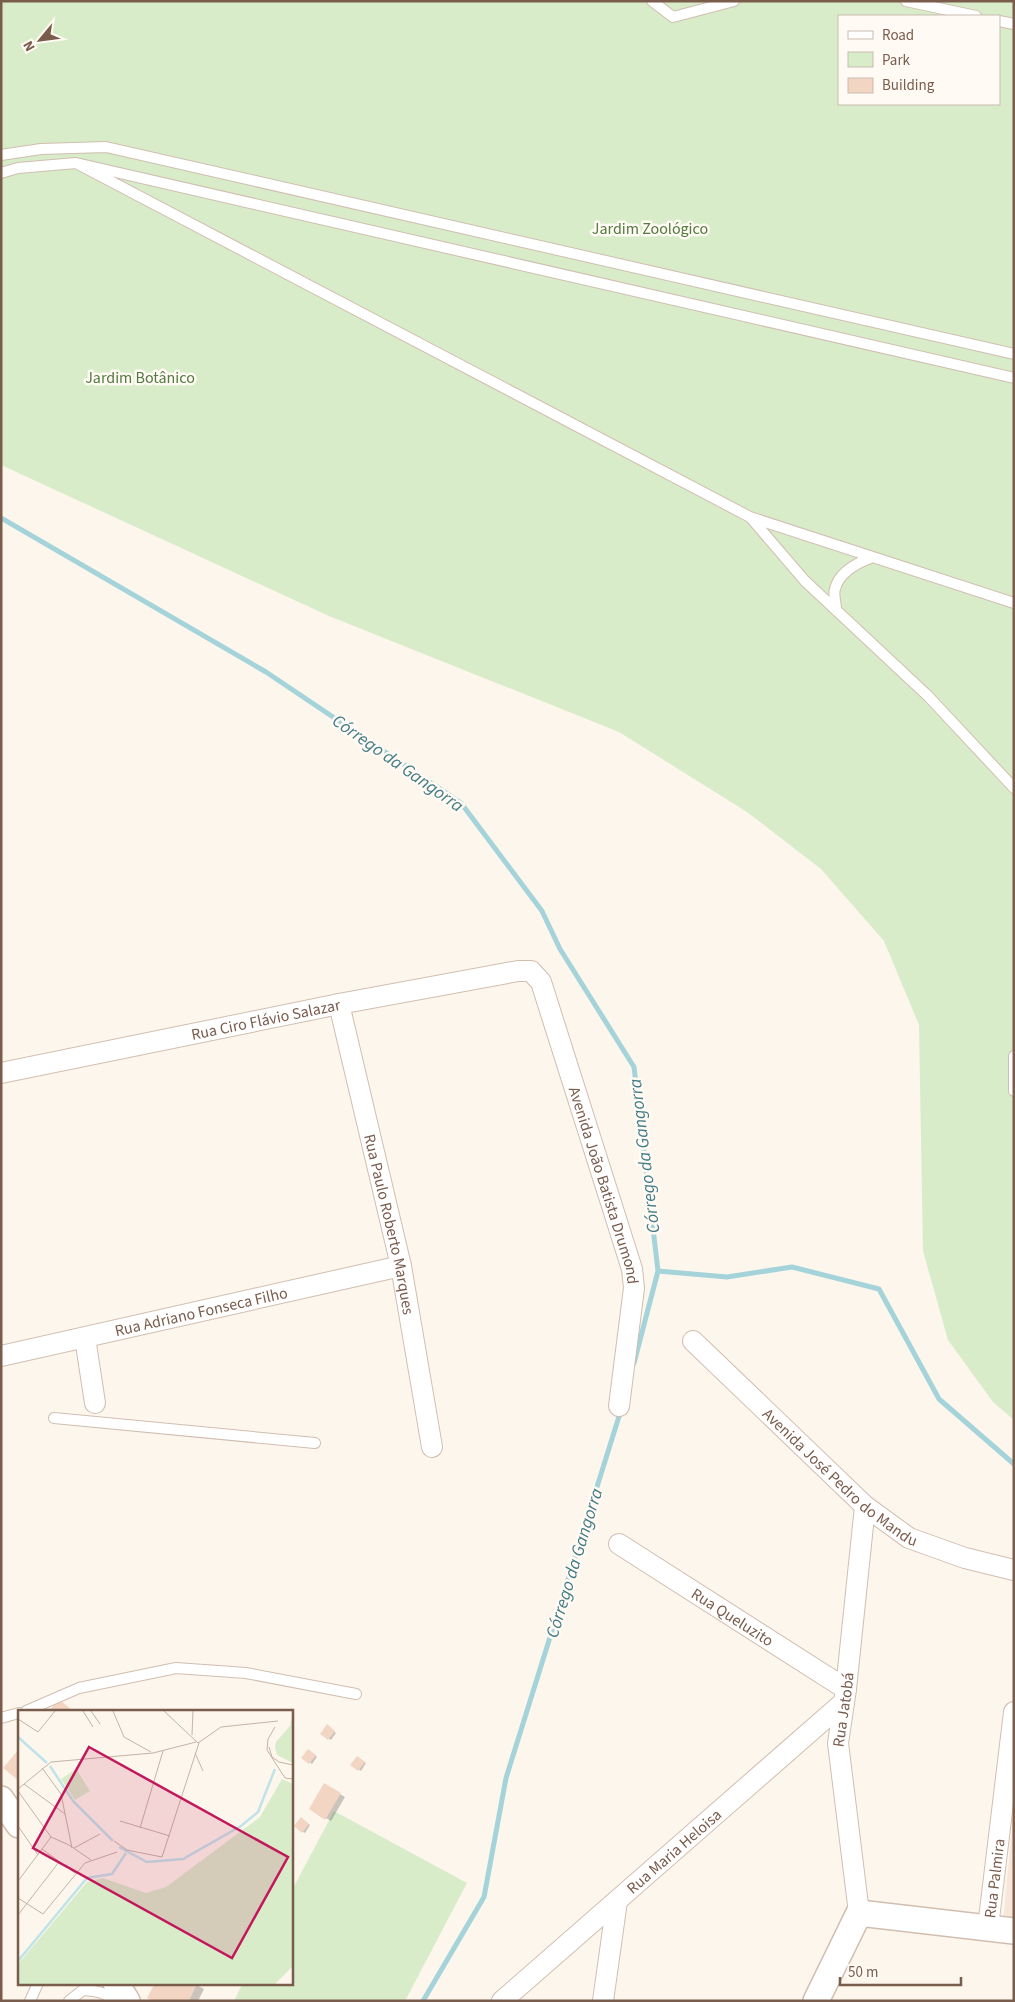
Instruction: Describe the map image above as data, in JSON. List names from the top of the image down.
{
  "streets": {
    "street": [
      "Rua Ciro Flávio Salazar",
      "Avenida João Batista Drumond",
      "Rua Paulo Roberto Marques",
      "Rua Adriano Fonseca Filho",
      "Avenida José Pedro do Mandu",
      "Rua Queluzito",
      "Rua Jatobá",
      "Rua Maria Heloisa",
      "Rua Palmira"
    ]
  },
  "crossings": [
    ["Rua Ciro Flávio Salazar", "Avenida João Batista Drumond"],
    ["Rua Ciro Flávio Salazar", "Rua Paulo Roberto Marques"],
    ["Rua Paulo Roberto Marques", "Rua Adriano Fonseca Filho"],
    ["Avenida José Pedro do Mandu", "Rua Jatobá"],
    ["Rua Queluzito", "Rua Jatobá"],
    ["Rua Queluzito", "Rua Maria Heloisa"],
    ["Rua Jatobá", "Rua Maria Heloisa"]
  ],
  "water": ["Córrego da Gangorra"],
  "parks": ["Jardim Zoológico", "Jardim Botânico"],
  "legend": ["Road", "Park", "Building"],
  "scale_bar": "50 m",
  "north": "bottom left"
}
